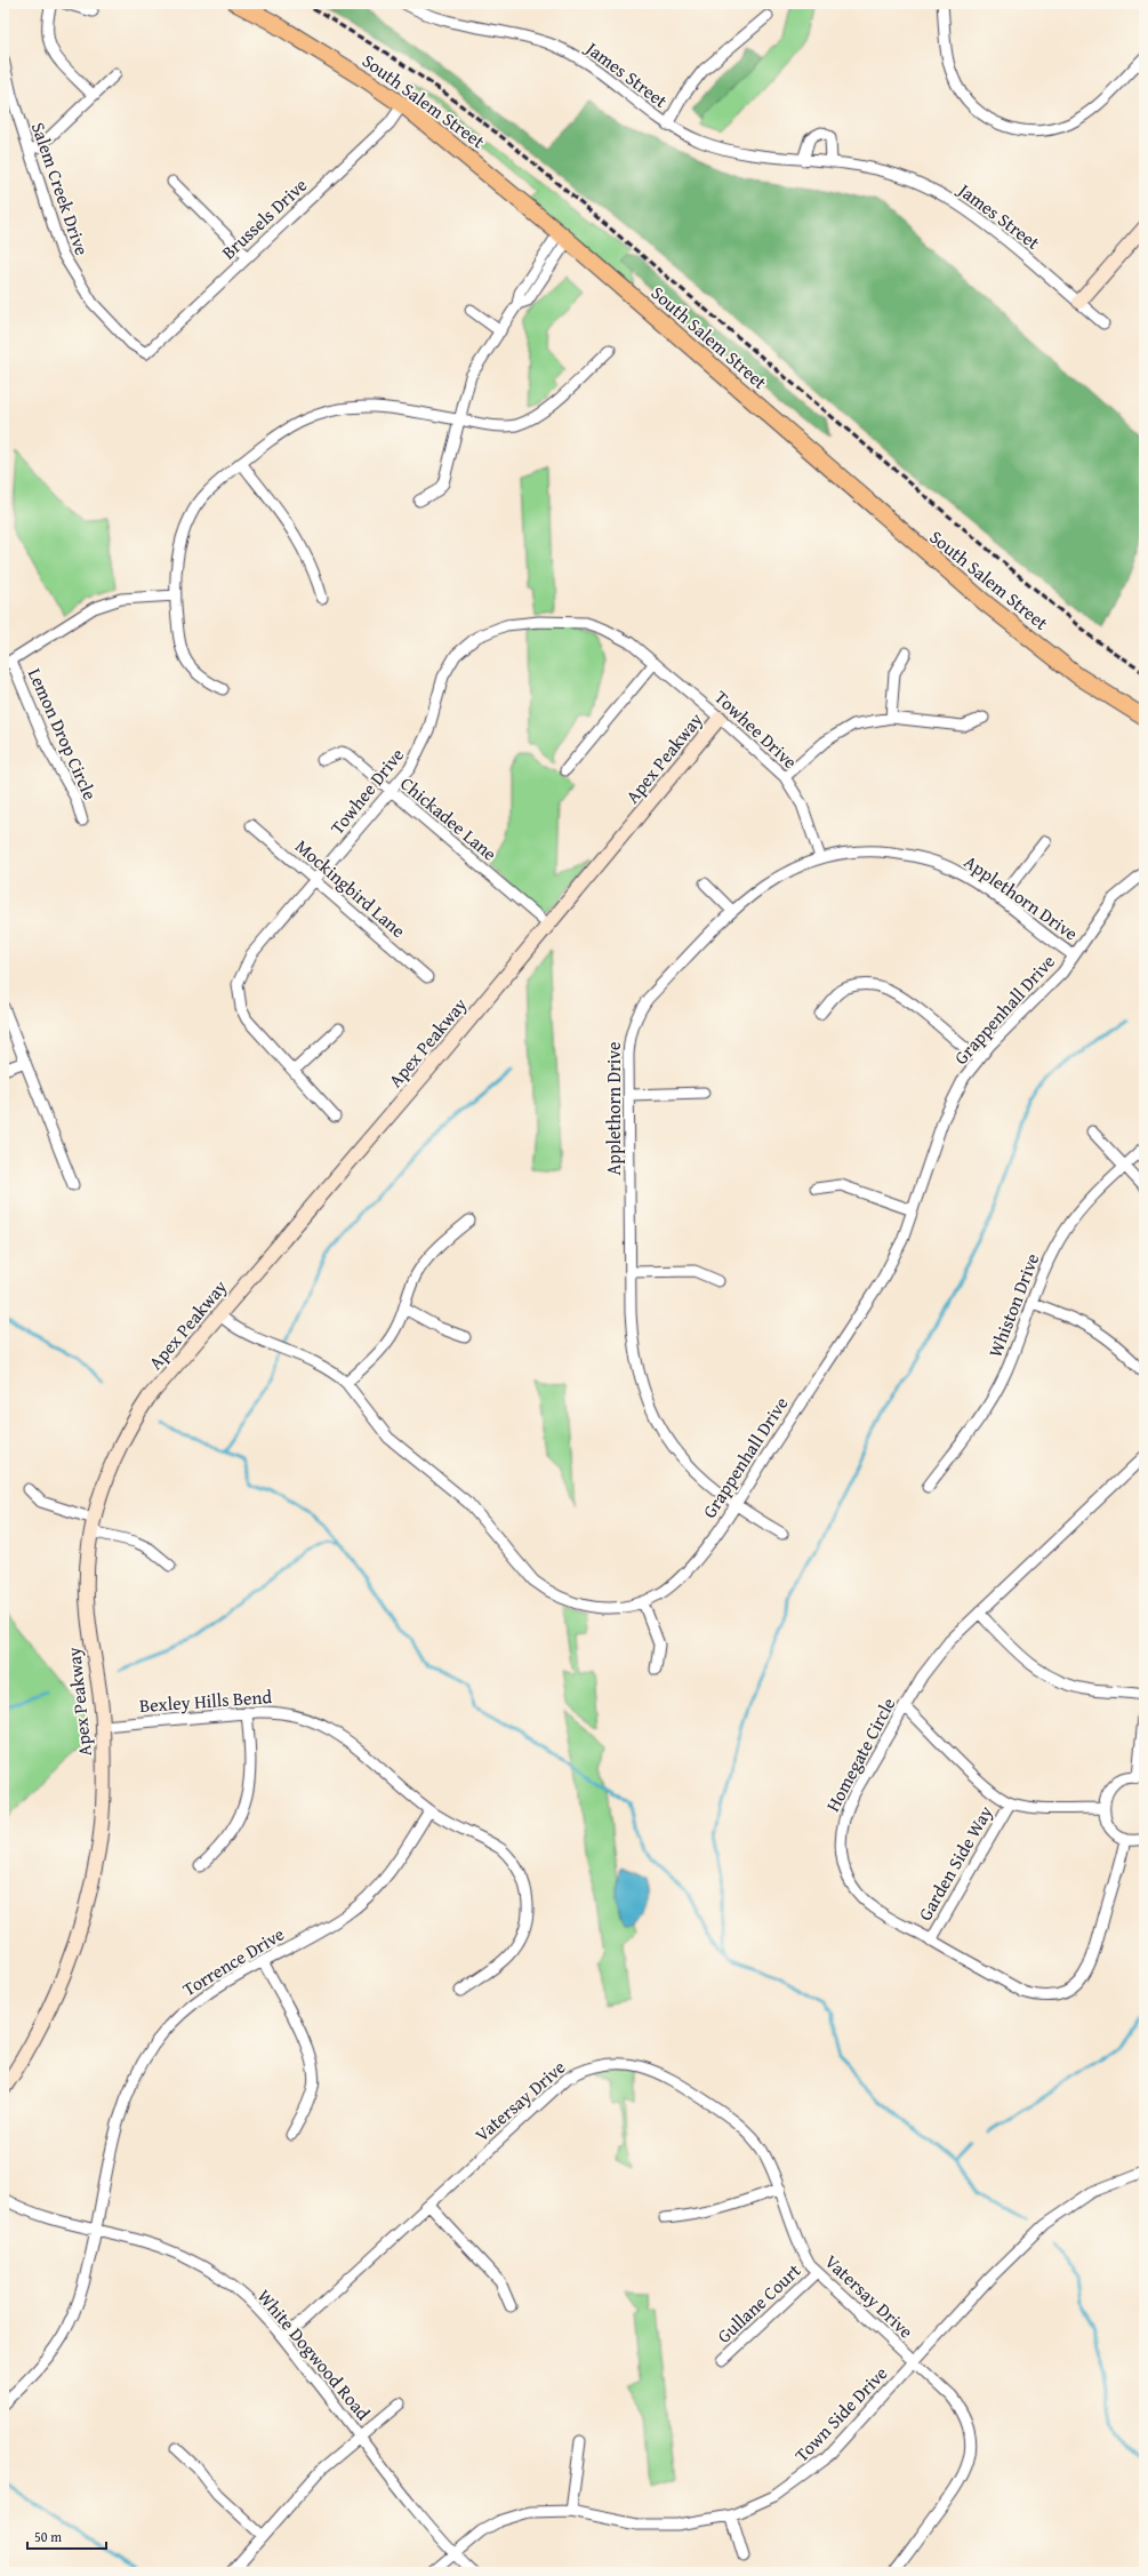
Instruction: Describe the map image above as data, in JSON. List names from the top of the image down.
{
  "streets": {
    "main road": ["South Salem Street", "Apex Peakway"],
    "street": [
      "James Street",
      "Salem Creek Drive",
      "Brussels Drive",
      "Towhee Drive",
      "Lemon Drop Circle",
      "Chickadee Lane",
      "Mockingbird Lane",
      "Applethorn Drive",
      "Grappenhall Drive",
      "Whiston Drive",
      "Bexley Hills Bend",
      "Homegate Circle",
      "Garden Side Way",
      "Torrence Drive",
      "Vatersay Drive",
      "Gullane Court",
      "White Dogwood Road",
      "Town Side Drive"
    ]
  },
  "crossings": [
    ["South Salem Street", "Brussels Drive"],
    ["Salem Creek Drive", "Brussels Drive"],
    ["Towhee Drive", "Apex Peakway"],
    ["Towhee Drive", "Chickadee Lane"],
    ["Towhee Drive", "Mockingbird Lane"],
    ["Towhee Drive", "Applethorn Drive"],
    ["Apex Peakway", "Chickadee Lane"],
    ["Apex Peakway", "Grappenhall Drive"],
    ["Apex Peakway", "Bexley Hills Bend"],
    ["Applethorn Drive", "Grappenhall Drive"],
    ["Bexley Hills Bend", "Torrence Drive"],
    ["Homegate Circle", "Garden Side Way"],
    ["Torrence Drive", "White Dogwood Road"],
    ["Vatersay Drive", "Gullane Court"],
    ["Vatersay Drive", "White Dogwood Road"],
    ["Vatersay Drive", "Town Side Drive"],
    ["White Dogwood Road", "Town Side Drive"]
  ],
  "scale_bar": "50 m"
}
